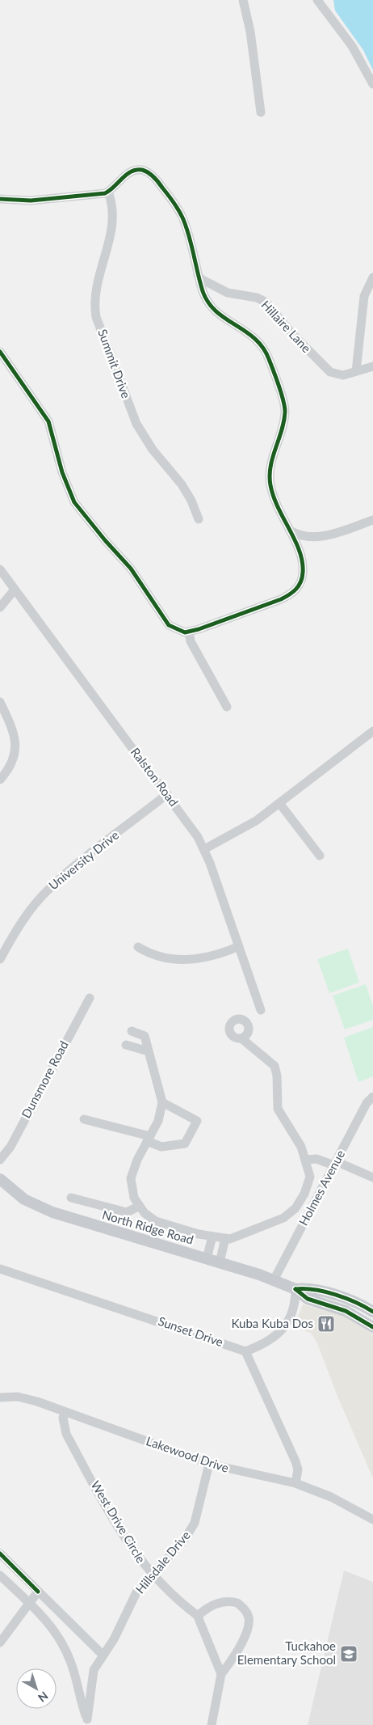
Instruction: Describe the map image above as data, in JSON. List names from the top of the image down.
{
  "streets": {
    "main road": ["North Ridge Road"],
    "street": [
      "Hillaire Lane",
      "Summit Drive",
      "Ralston Road",
      "University Drive",
      "Dunsmore Road",
      "Holmes Avenue",
      "Sunset Drive",
      "Lakewood Drive",
      "West Drive Circle",
      "Hillsdale Drive"
    ]
  },
  "crossings": [
    ["Ralston Road", "University Drive"],
    ["Holmes Avenue", "North Ridge Road"],
    ["Lakewood Drive", "West Drive Circle"],
    ["Lakewood Drive", "Hillsdale Drive"],
    ["West Drive Circle", "Hillsdale Drive"]
  ],
  "places": {
    "restaurant": ["Kuba Kuba Dos"],
    "school or university": ["Tuckahoe Elementary School"]
  },
  "north": "bottom right"
}
